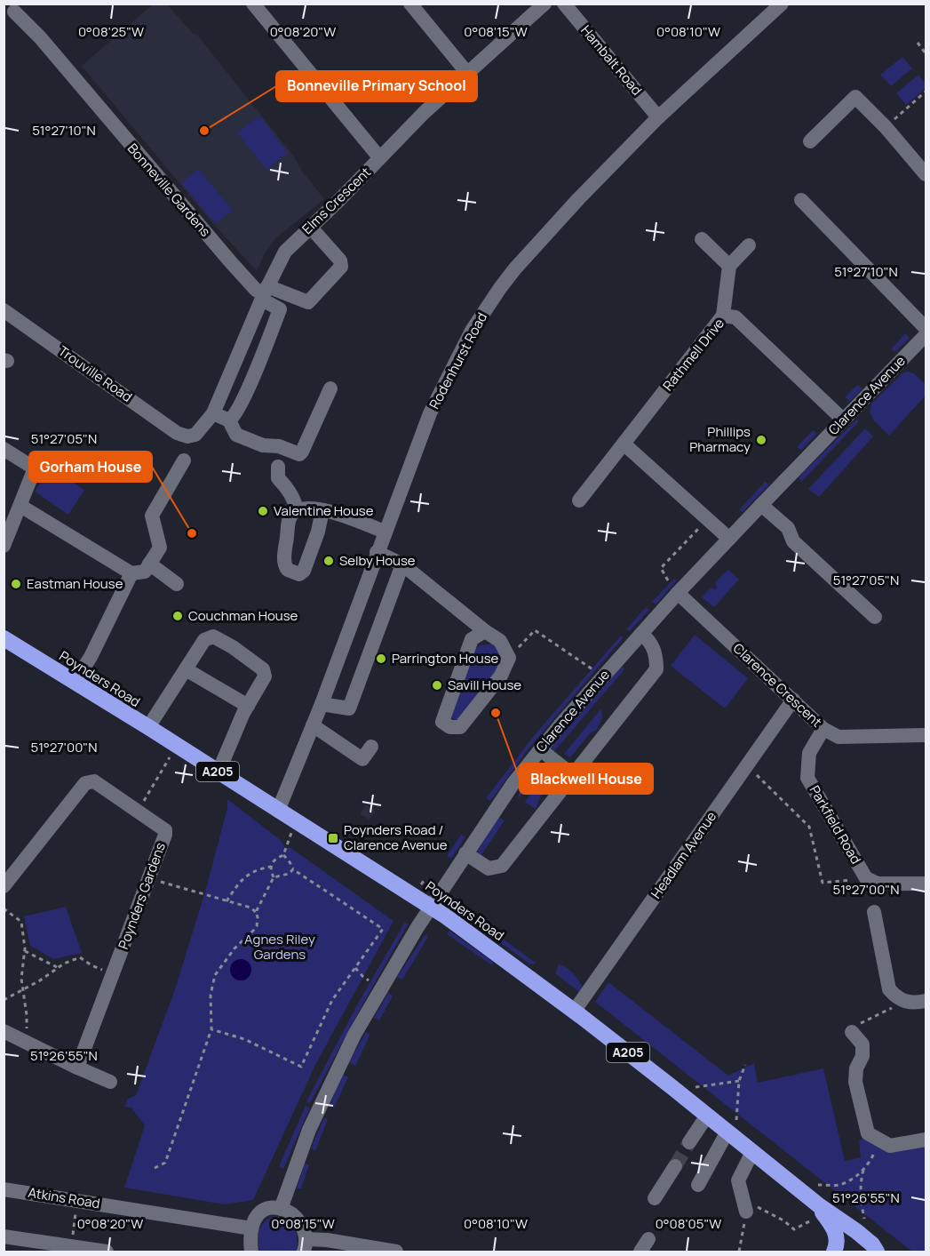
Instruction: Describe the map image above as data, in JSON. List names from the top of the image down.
{
  "streets": {
    "highway": ["Poynders Road", "A205"],
    "street": [
      "Hambalt Road",
      "Bonneville Gardens",
      "Elms Crescent",
      "Rathmell Drive",
      "Rodenhurst Road",
      "Trouville Road",
      "Clarence Avenue",
      "Clarence Crescent",
      "Parkfield Road",
      "Headlam Avenue",
      "Poynders Gardens",
      "Atkins Road"
    ]
  },
  "crossings": [
    ["Hambalt Road", "Rodenhurst Road"],
    ["Bonneville Gardens", "Elms Crescent"],
    ["Elms Crescent", "Trouville Road"],
    ["Rathmell Drive", "Clarence Avenue"],
    ["Rodenhurst Road", "Poynders Road"],
    ["Clarence Avenue", "Poynders Road"],
    ["Clarence Avenue", "Clarence Crescent"],
    ["Poynders Road", "A205"],
    ["Poynders Road", "Headlam Avenue"],
    ["Clarence Crescent", "Parkfield Road"],
    ["Clarence Crescent", "Headlam Avenue"]
  ],
  "parks": ["Agnes Riley Gardens"],
  "places": {
    "other": [
      "Bonneville Primary School",
      "Phillips Pharmacy",
      "Valentine House",
      "Gorham House",
      "Selby House",
      "Eastman House",
      "Couchman House",
      "Parrington House",
      "Savill House",
      "Blackwell House"
    ],
    "transit": ["Poynders Road / Clarence Avenue"]
  },
  "coordinates": [
    "0°08'25\"W",
    "0°08'20\"W",
    "0°08'15\"W",
    "0°08'10\"W",
    "51°27'10\"N",
    "51°27'05\"N",
    "51°27'00\"N",
    "51°26'55\"N",
    "0°08'05\"W"
  ]
}
